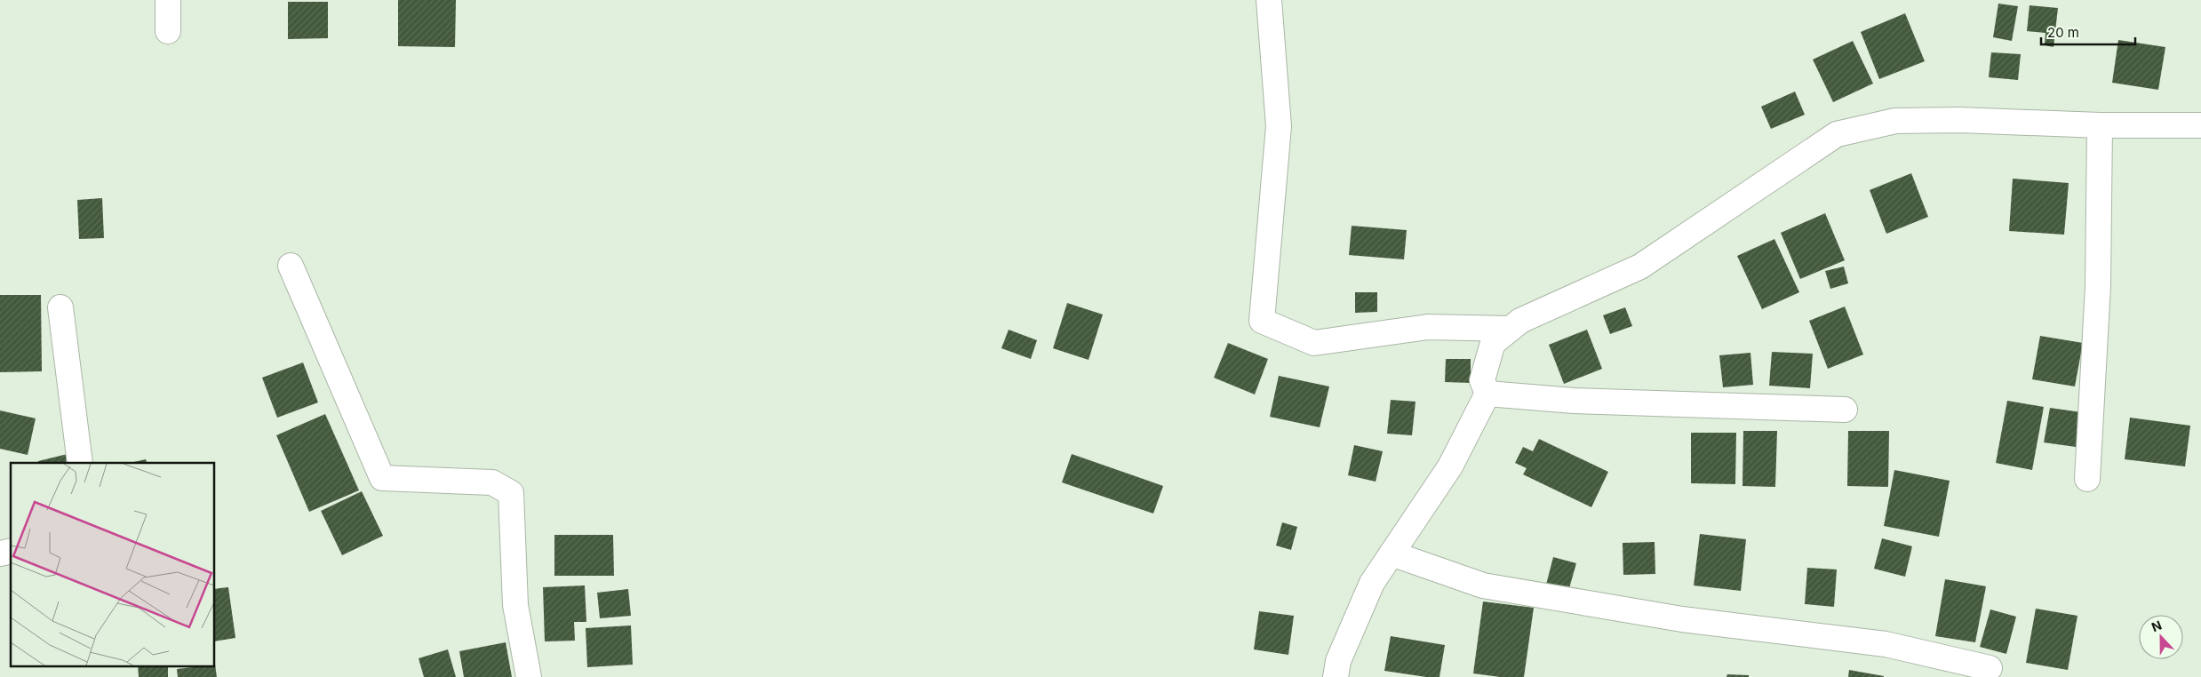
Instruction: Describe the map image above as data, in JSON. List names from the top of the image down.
{
  "scale_bar": "20 m",
  "north": "top"
}
